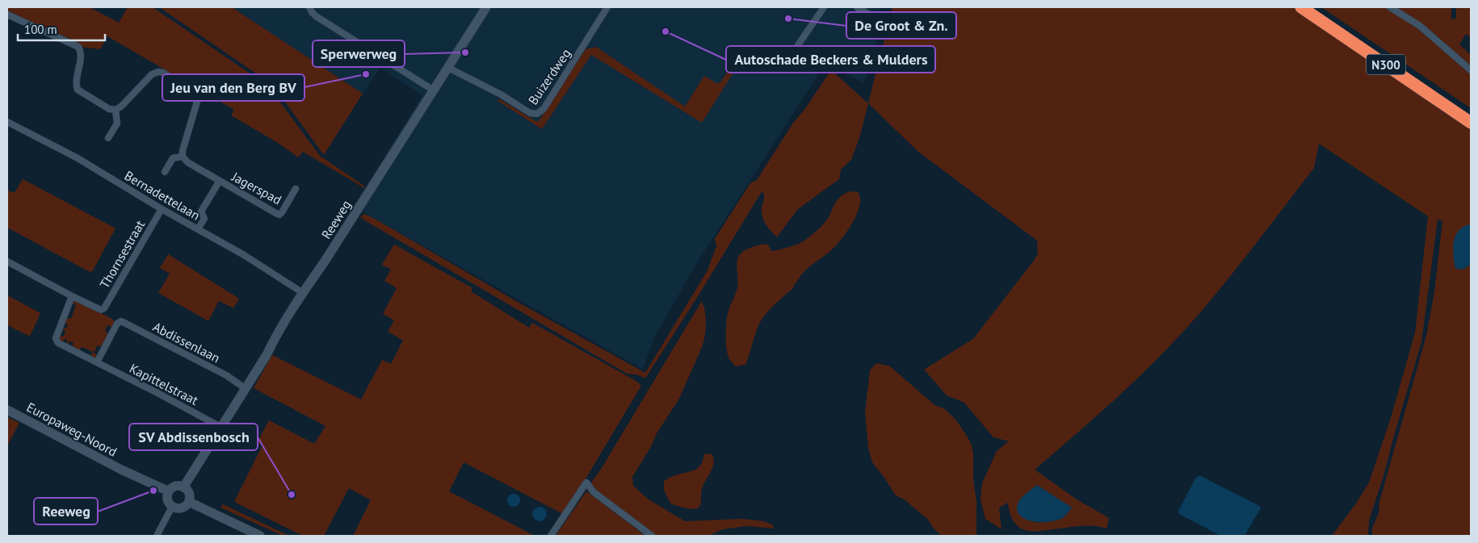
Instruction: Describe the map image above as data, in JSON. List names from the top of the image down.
{
  "streets": {
    "highway": ["N300"],
    "street": [
      "Buizerdweg",
      "Jagerspad",
      "Bernadettelaan",
      "Reeweg",
      "Thornsestraat",
      "Abdissenlaan",
      "Kapittelstraat",
      "Europaweg-Noord"
    ]
  },
  "crossings": [
    ["Buizerdweg", "Reeweg"],
    ["Jagerspad", "Bernadettelaan"],
    ["Bernadettelaan", "Reeweg"],
    ["Bernadettelaan", "Thornsestraat"],
    ["Reeweg", "Abdissenlaan"],
    ["Reeweg", "Kapittelstraat"],
    ["Reeweg", "Europaweg-Noord"],
    ["Thornsestraat", "Kapittelstraat"],
    ["Abdissenlaan", "Kapittelstraat"]
  ],
  "places": [
    "De Groot & Zn.",
    "Autoschade Beckers & Mulders",
    "Sperwerweg",
    "Jeu van den Berg BV",
    "Reeweg",
    "SV Abdissenbosch"
  ],
  "scale_bar": "100 m"
}
